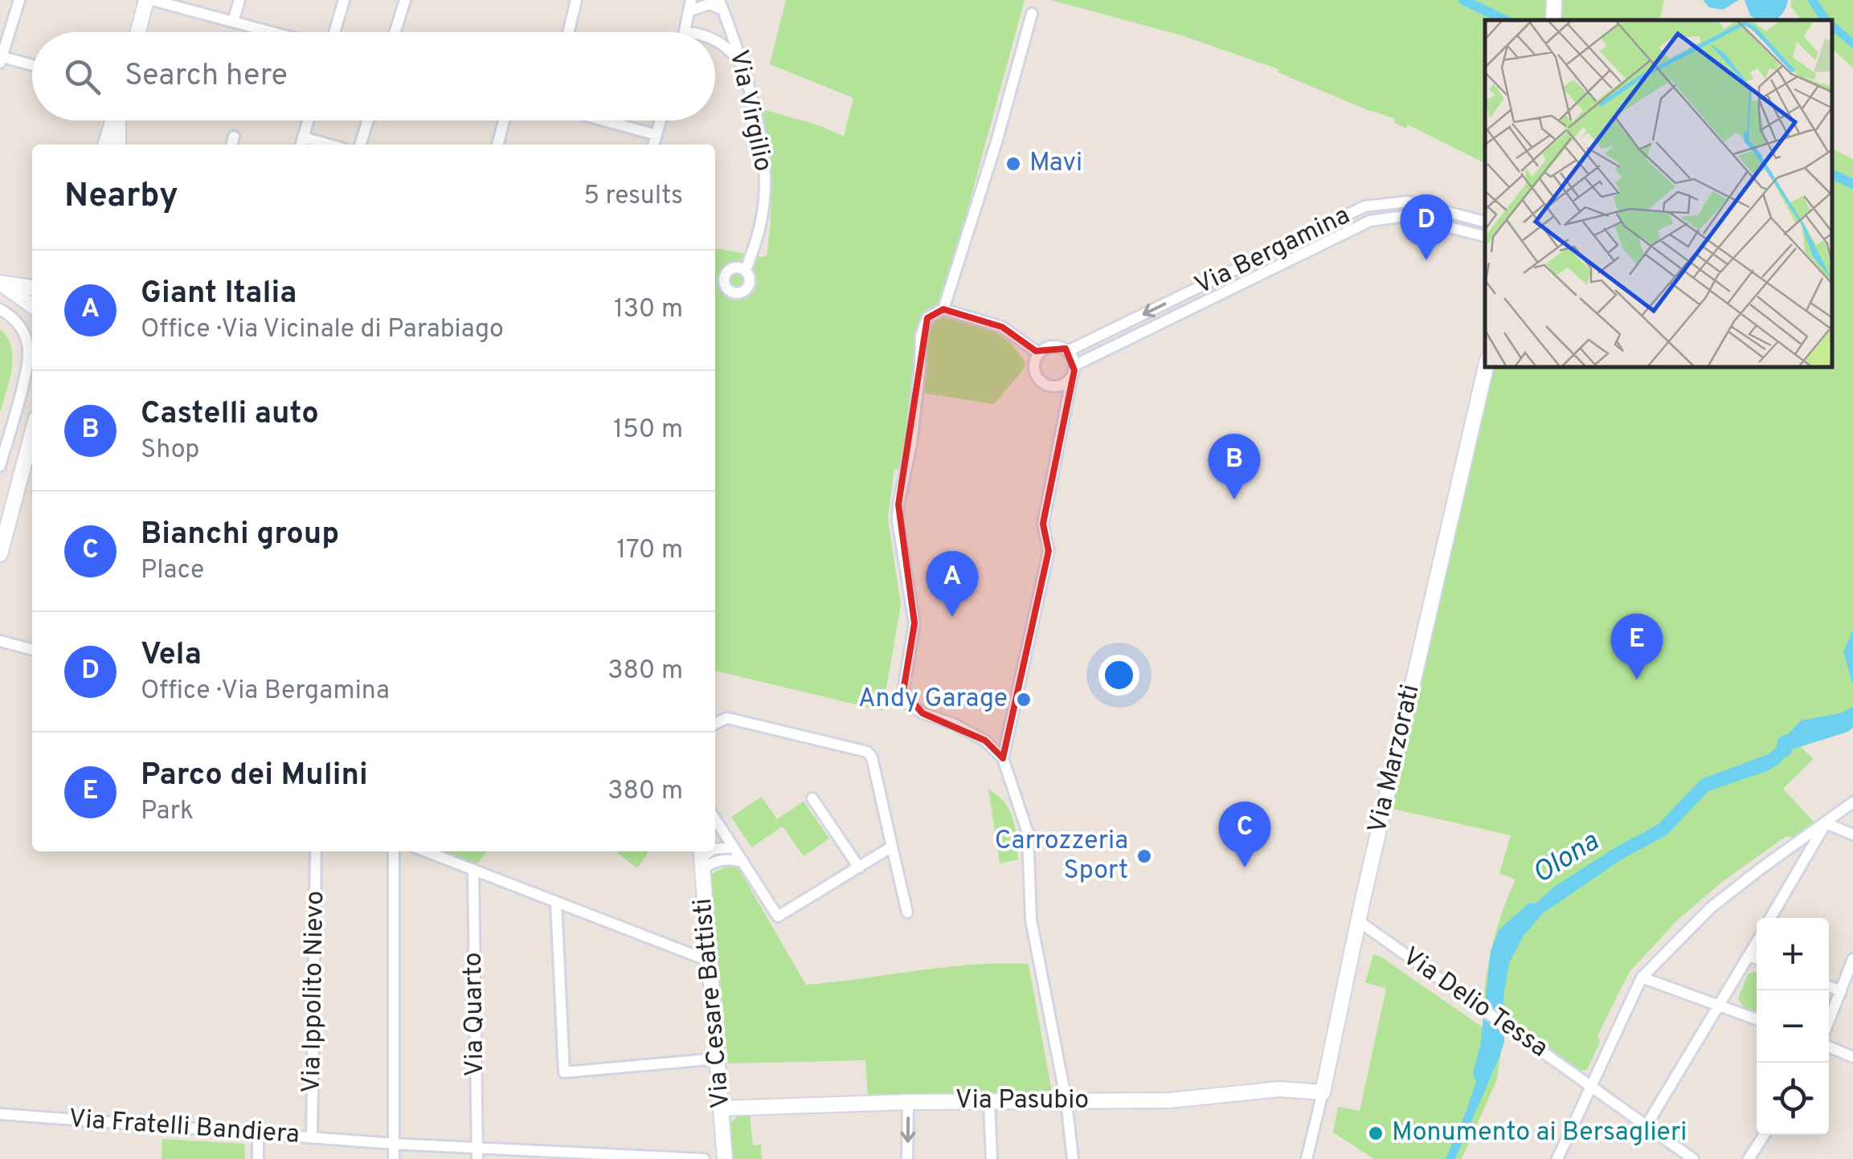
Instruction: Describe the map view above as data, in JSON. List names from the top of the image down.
{
  "streets": {
    "street": [
      "Via Virgilio",
      "Via Bergamina",
      "Via Marzorati",
      "Via Ippolito Nievo",
      "Via Cesare Battisti",
      "Via Delio Tessa",
      "Via Quarto",
      "Via Pasubio",
      "Via Fratelli Bandiera"
    ]
  },
  "crossings": [
    ["Via Marzorati", "Via Delio Tessa"],
    ["Via Marzorati", "Via Pasubio"],
    ["Via Ippolito Nievo", "Via Fratelli Bandiera"],
    ["Via Cesare Battisti", "Via Pasubio"],
    ["Via Quarto", "Via Fratelli Bandiera"]
  ],
  "water": ["Olona"],
  "places": [
    "Mavi",
    "Andy Garage",
    "Carrozzeria Sport",
    "Monumento ai Bersaglieri"
  ],
  "page": {
    "search": "Search here",
    "heading": ["Nearby", "5 results"],
    "pins": [
      "D",
      "B",
      "A",
      "E",
      "C"
    ],
    "list": [
      {
        "mark": "A",
        "name": "Giant Italia",
        "note": "Office · Via Vicinale di Parabiago",
        "value": "130 m"
      },
      {
        "mark": "B",
        "name": "Castelli auto",
        "note": "Shop",
        "value": "150 m"
      },
      {
        "mark": "C",
        "name": "Bianchi group",
        "note": "Place",
        "value": "170 m"
      },
      {
        "mark": "D",
        "name": "Vela",
        "note": "Office · Via Bergamina",
        "value": "380 m"
      },
      {
        "mark": "E",
        "name": "Parco dei Mulini",
        "note": "Park",
        "value": "380 m"
      }
    ],
    "map_buttons": ["+", "−"]
  }
}
